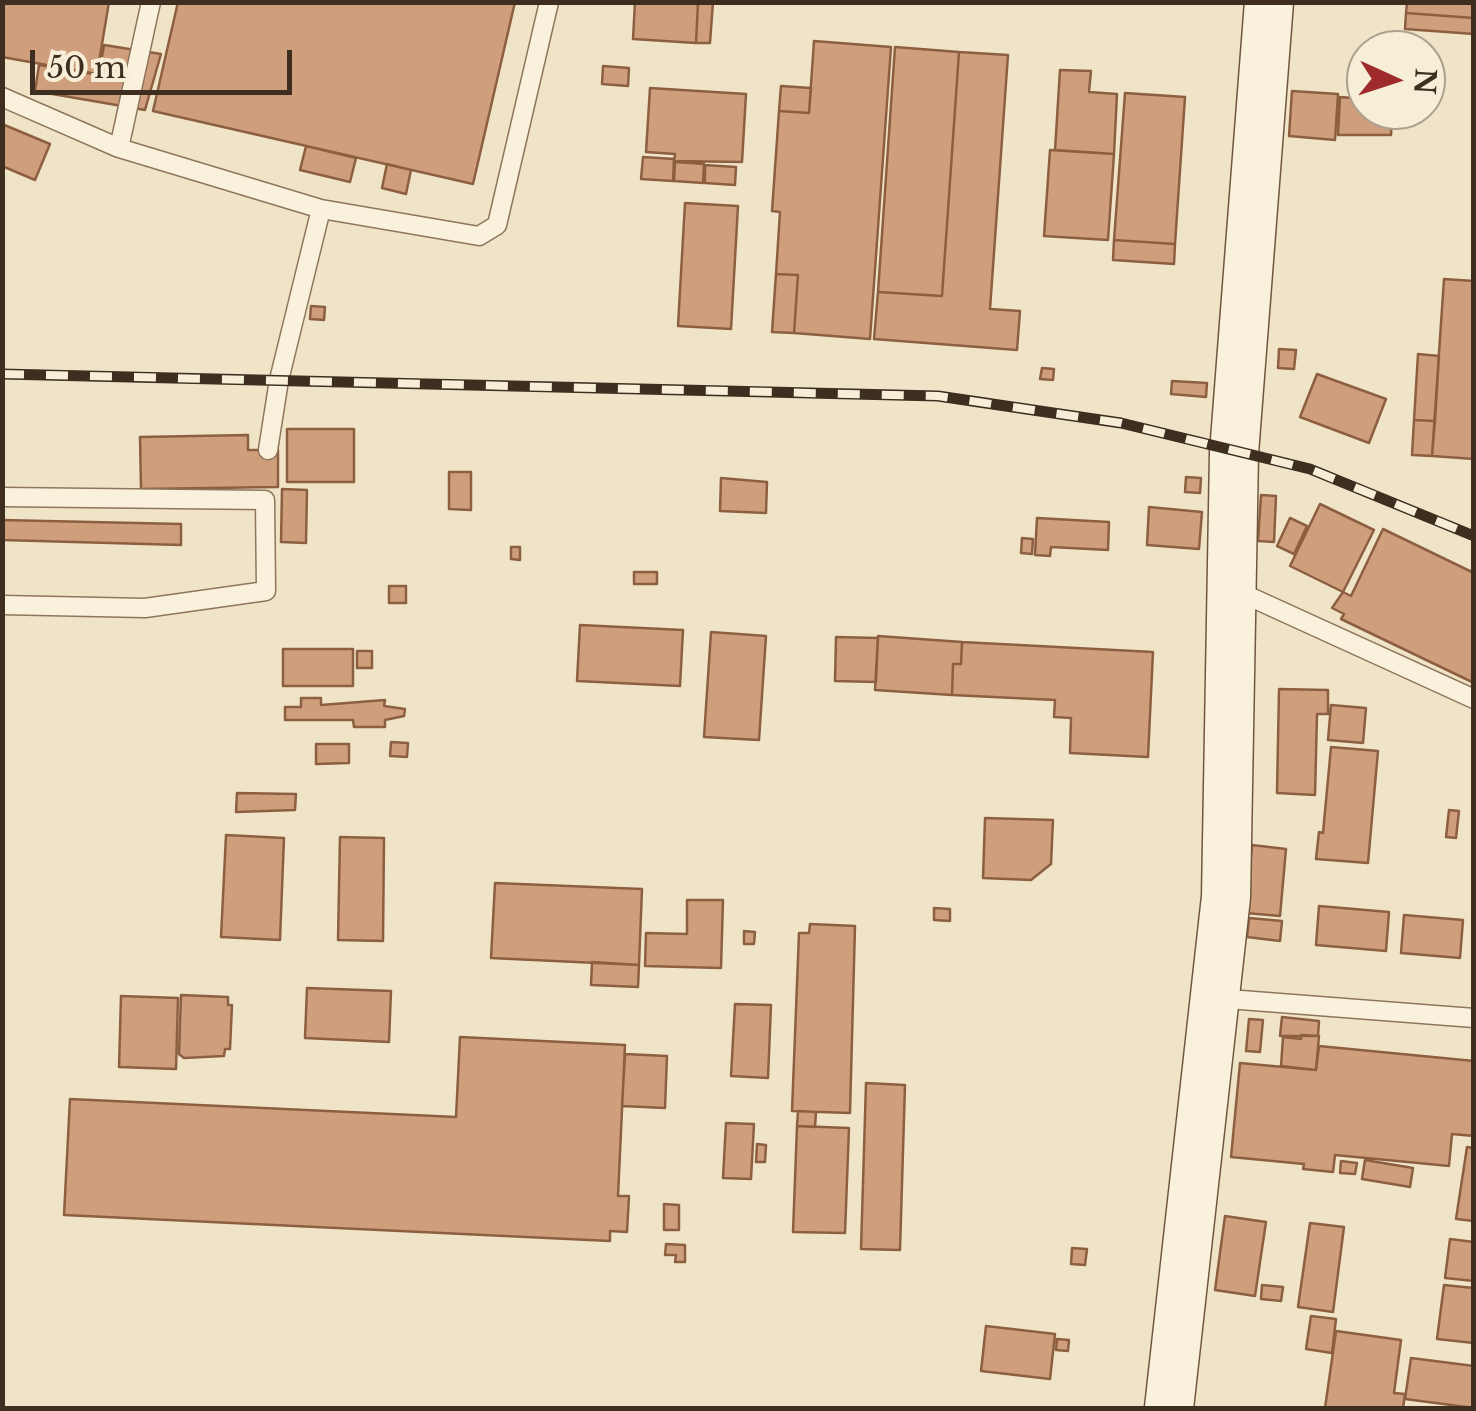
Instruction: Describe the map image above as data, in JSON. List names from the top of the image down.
{
  "scale_bar": "50 m",
  "north": "right"
}
